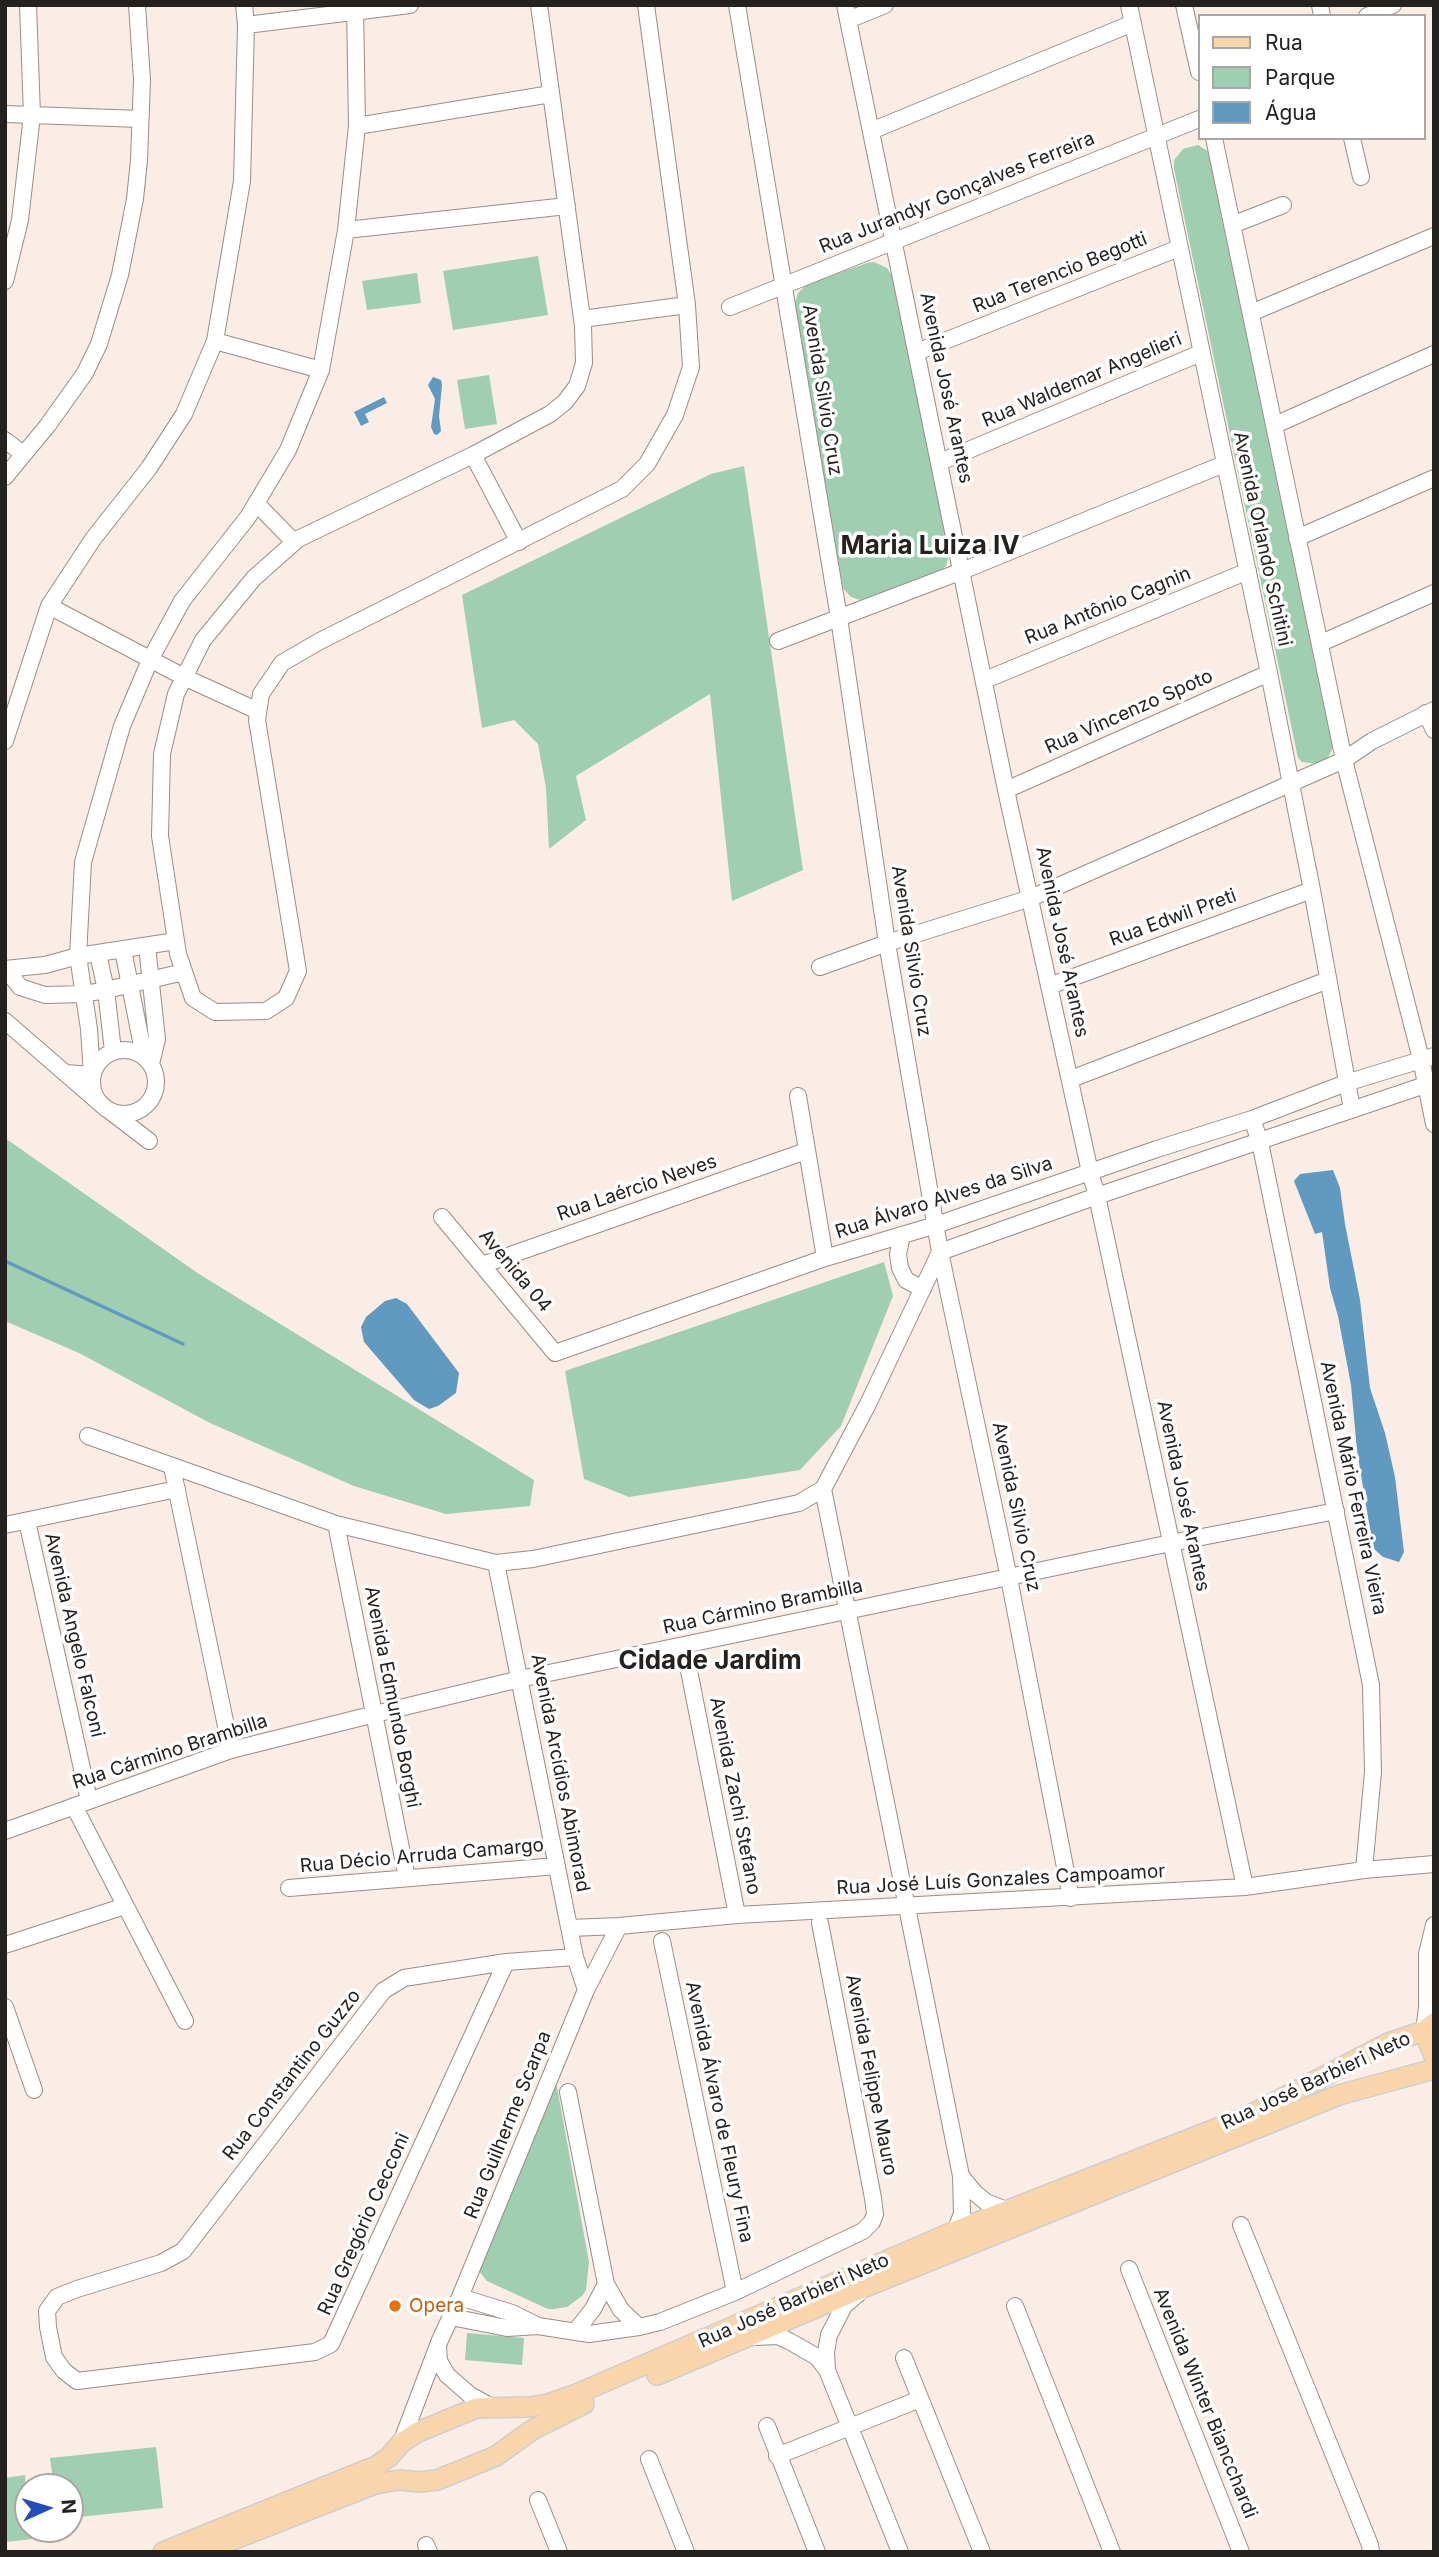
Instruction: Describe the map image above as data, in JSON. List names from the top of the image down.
{
  "streets": {
    "main road": ["Rua José Barbieri Neto"],
    "street": [
      "Rua Jurandyr Gonçalves Ferreira",
      "Rua Terencio Begotti",
      "Rua Waldemar Angelieri",
      "Avenida José Arantes",
      "Avenida Silvio Cruz",
      "Avenida Orlando Schitini",
      "Rua Antônio Cagnin",
      "Rua Vincenzo Spoto",
      "Rua Edwil Preti",
      "Rua Laércio Neves",
      "Rua Álvaro Alves da Silva",
      "Avenida 04",
      "Avenida Mário Ferreira Vieira",
      "Rua Cármino Brambilla",
      "Avenida Angelo Falconi",
      "Avenida Edmundo Borghi",
      "Avenida Arcídios Abimorad",
      "Avenida Zachi Stefano",
      "Rua Décio Arruda Camargo",
      "Rua José Luís Gonzales Campoamor",
      "Rua Constantino Guzzo",
      "Avenida Felippe Mauro",
      "Avenida Álvaro de Fleury Fina",
      "Rua Guilherme Scarpa",
      "Rua Gregório Cecconi",
      "Avenida Winter Biancchardi"
    ]
  },
  "crossings": [
    ["Rua Jurandyr Gonçalves Ferreira", "Avenida José Arantes"],
    ["Rua Jurandyr Gonçalves Ferreira", "Avenida Silvio Cruz"],
    ["Rua Jurandyr Gonçalves Ferreira", "Avenida Orlando Schitini"],
    ["Rua Terencio Begotti", "Avenida José Arantes"],
    ["Rua Terencio Begotti", "Avenida Orlando Schitini"],
    ["Rua Waldemar Angelieri", "Avenida José Arantes"],
    ["Rua Waldemar Angelieri", "Avenida Orlando Schitini"],
    ["Avenida José Arantes", "Rua Antônio Cagnin"],
    ["Avenida José Arantes", "Rua Vincenzo Spoto"],
    ["Avenida José Arantes", "Rua Edwil Preti"],
    ["Avenida José Arantes", "Rua Álvaro Alves da Silva"],
    ["Avenida José Arantes", "Rua Cármino Brambilla"],
    ["Avenida José Arantes", "Rua José Luís Gonzales Campoamor"],
    ["Avenida Silvio Cruz", "Rua Álvaro Alves da Silva"],
    ["Avenida Silvio Cruz", "Rua Cármino Brambilla"],
    ["Avenida Silvio Cruz", "Rua José Luís Gonzales Campoamor"],
    ["Avenida Orlando Schitini", "Rua Antônio Cagnin"],
    ["Avenida Orlando Schitini", "Rua Vincenzo Spoto"],
    ["Avenida Orlando Schitini", "Rua Edwil Preti"],
    ["Avenida Orlando Schitini", "Rua Álvaro Alves da Silva"],
    ["Rua Laércio Neves", "Avenida 04"],
    ["Rua Álvaro Alves da Silva", "Avenida 04"],
    ["Rua Álvaro Alves da Silva", "Avenida Mário Ferreira Vieira"],
    ["Avenida Mário Ferreira Vieira", "Rua Cármino Brambilla"],
    ["Avenida Mário Ferreira Vieira", "Rua José Luís Gonzales Campoamor"],
    ["Rua Cármino Brambilla", "Avenida Angelo Falconi"],
    ["Rua Cármino Brambilla", "Avenida Edmundo Borghi"],
    ["Rua Cármino Brambilla", "Avenida Arcídios Abimorad"],
    ["Rua Cármino Brambilla", "Avenida Zachi Stefano"],
    ["Avenida Edmundo Borghi", "Rua Décio Arruda Camargo"],
    ["Avenida Arcídios Abimorad", "Rua Décio Arruda Camargo"],
    ["Avenida Arcídios Abimorad", "Rua José Luís Gonzales Campoamor"],
    ["Avenida Arcídios Abimorad", "Rua Constantino Guzzo"],
    ["Avenida Arcídios Abimorad", "Rua Guilherme Scarpa"],
    ["Avenida Zachi Stefano", "Rua José Luís Gonzales Campoamor"],
    ["Rua José Luís Gonzales Campoamor", "Rua Guilherme Scarpa"],
    ["Rua Constantino Guzzo", "Rua Gregório Cecconi"],
    ["Avenida Felippe Mauro", "Avenida Álvaro de Fleury Fina"],
    ["Rua José Barbieri Neto", "Rua Guilherme Scarpa"]
  ],
  "districts": ["Maria Luiza IV", "Cidade Jardim"],
  "places": ["Opera"],
  "legend": ["Rua", "Parque", "Água"],
  "north": "right"
}
